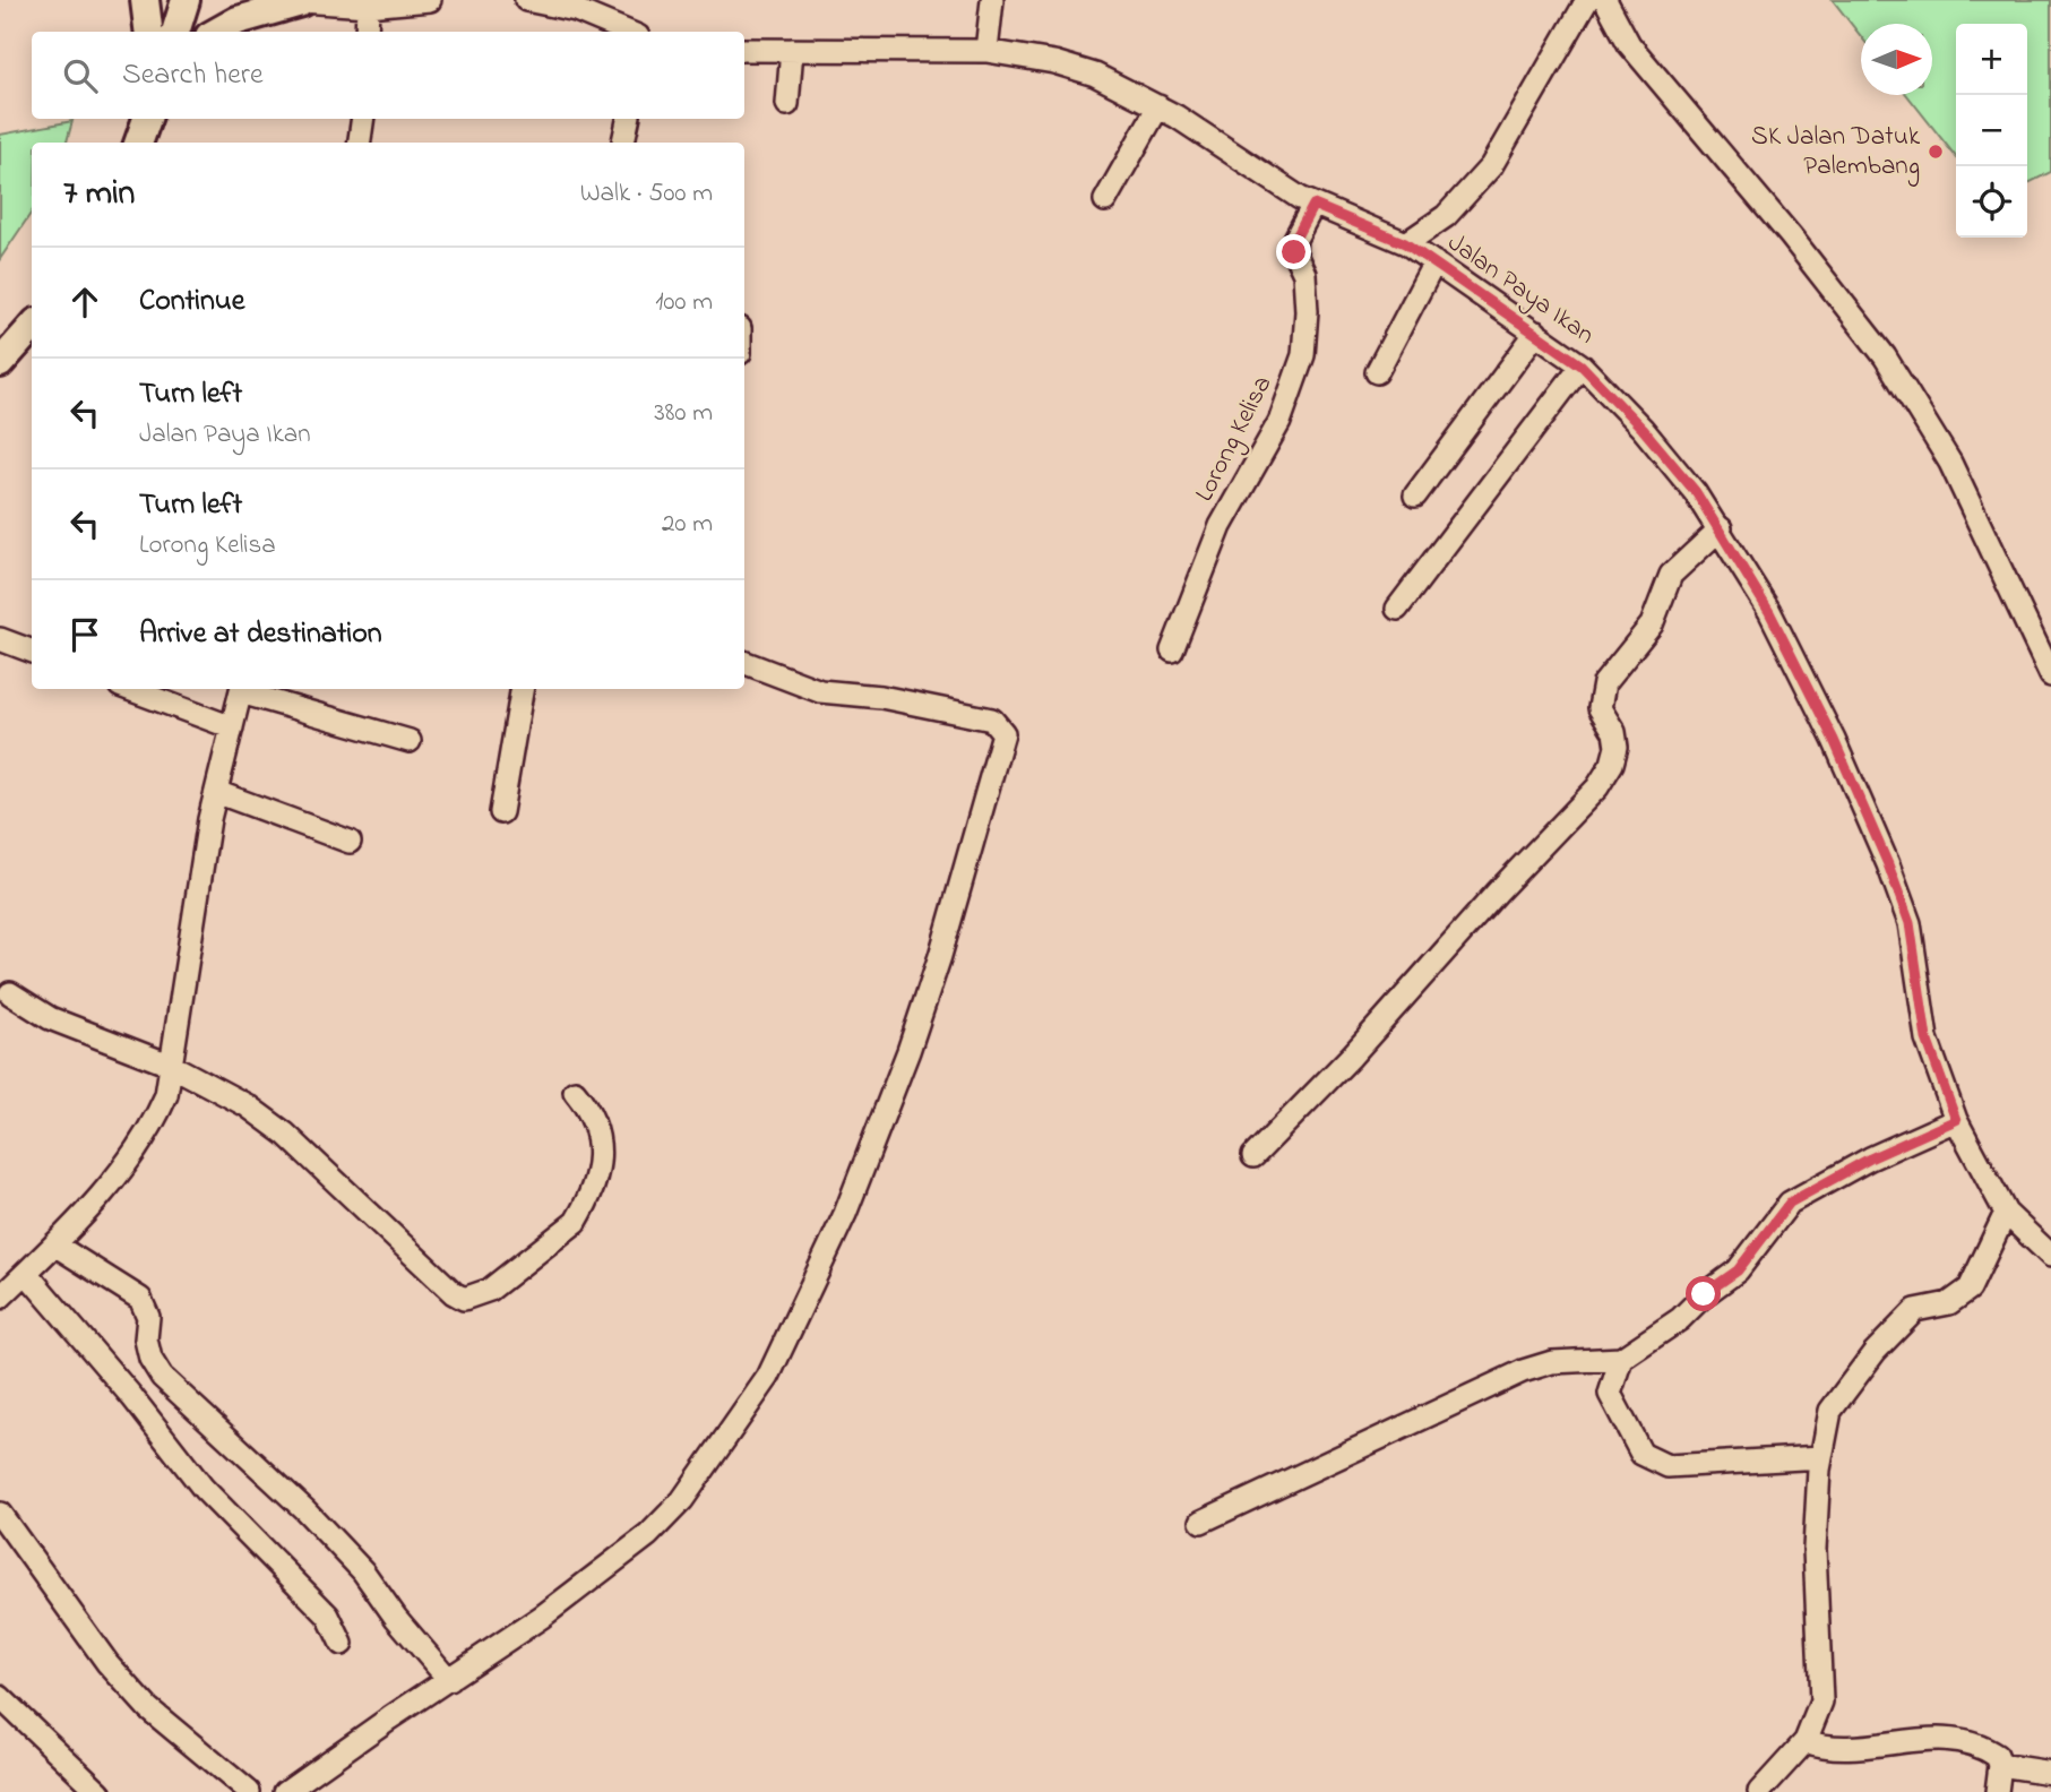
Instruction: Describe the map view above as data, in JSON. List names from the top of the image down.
{
  "streets": {
    "street": ["Jalan Paya Ikan", "Lorong Kelisa"]
  },
  "crossings": [
    ["Jalan Paya Ikan", "Lorong Kelisa"]
  ],
  "places": ["SK Jalan Datuk Palembang"],
  "north": "right",
  "page": {
    "map_buttons": ["+", "−"],
    "search": "Search here",
    "heading": ["7 min", "Walk · 500 m"],
    "list": [
      ["Continue", "100 m"],
      ["Turn left", "Jalan Paya Ikan", "380 m"],
      ["Turn left", "Lorong Kelisa", "20 m"],
      "Arrive at destination"
    ]
  }
}
